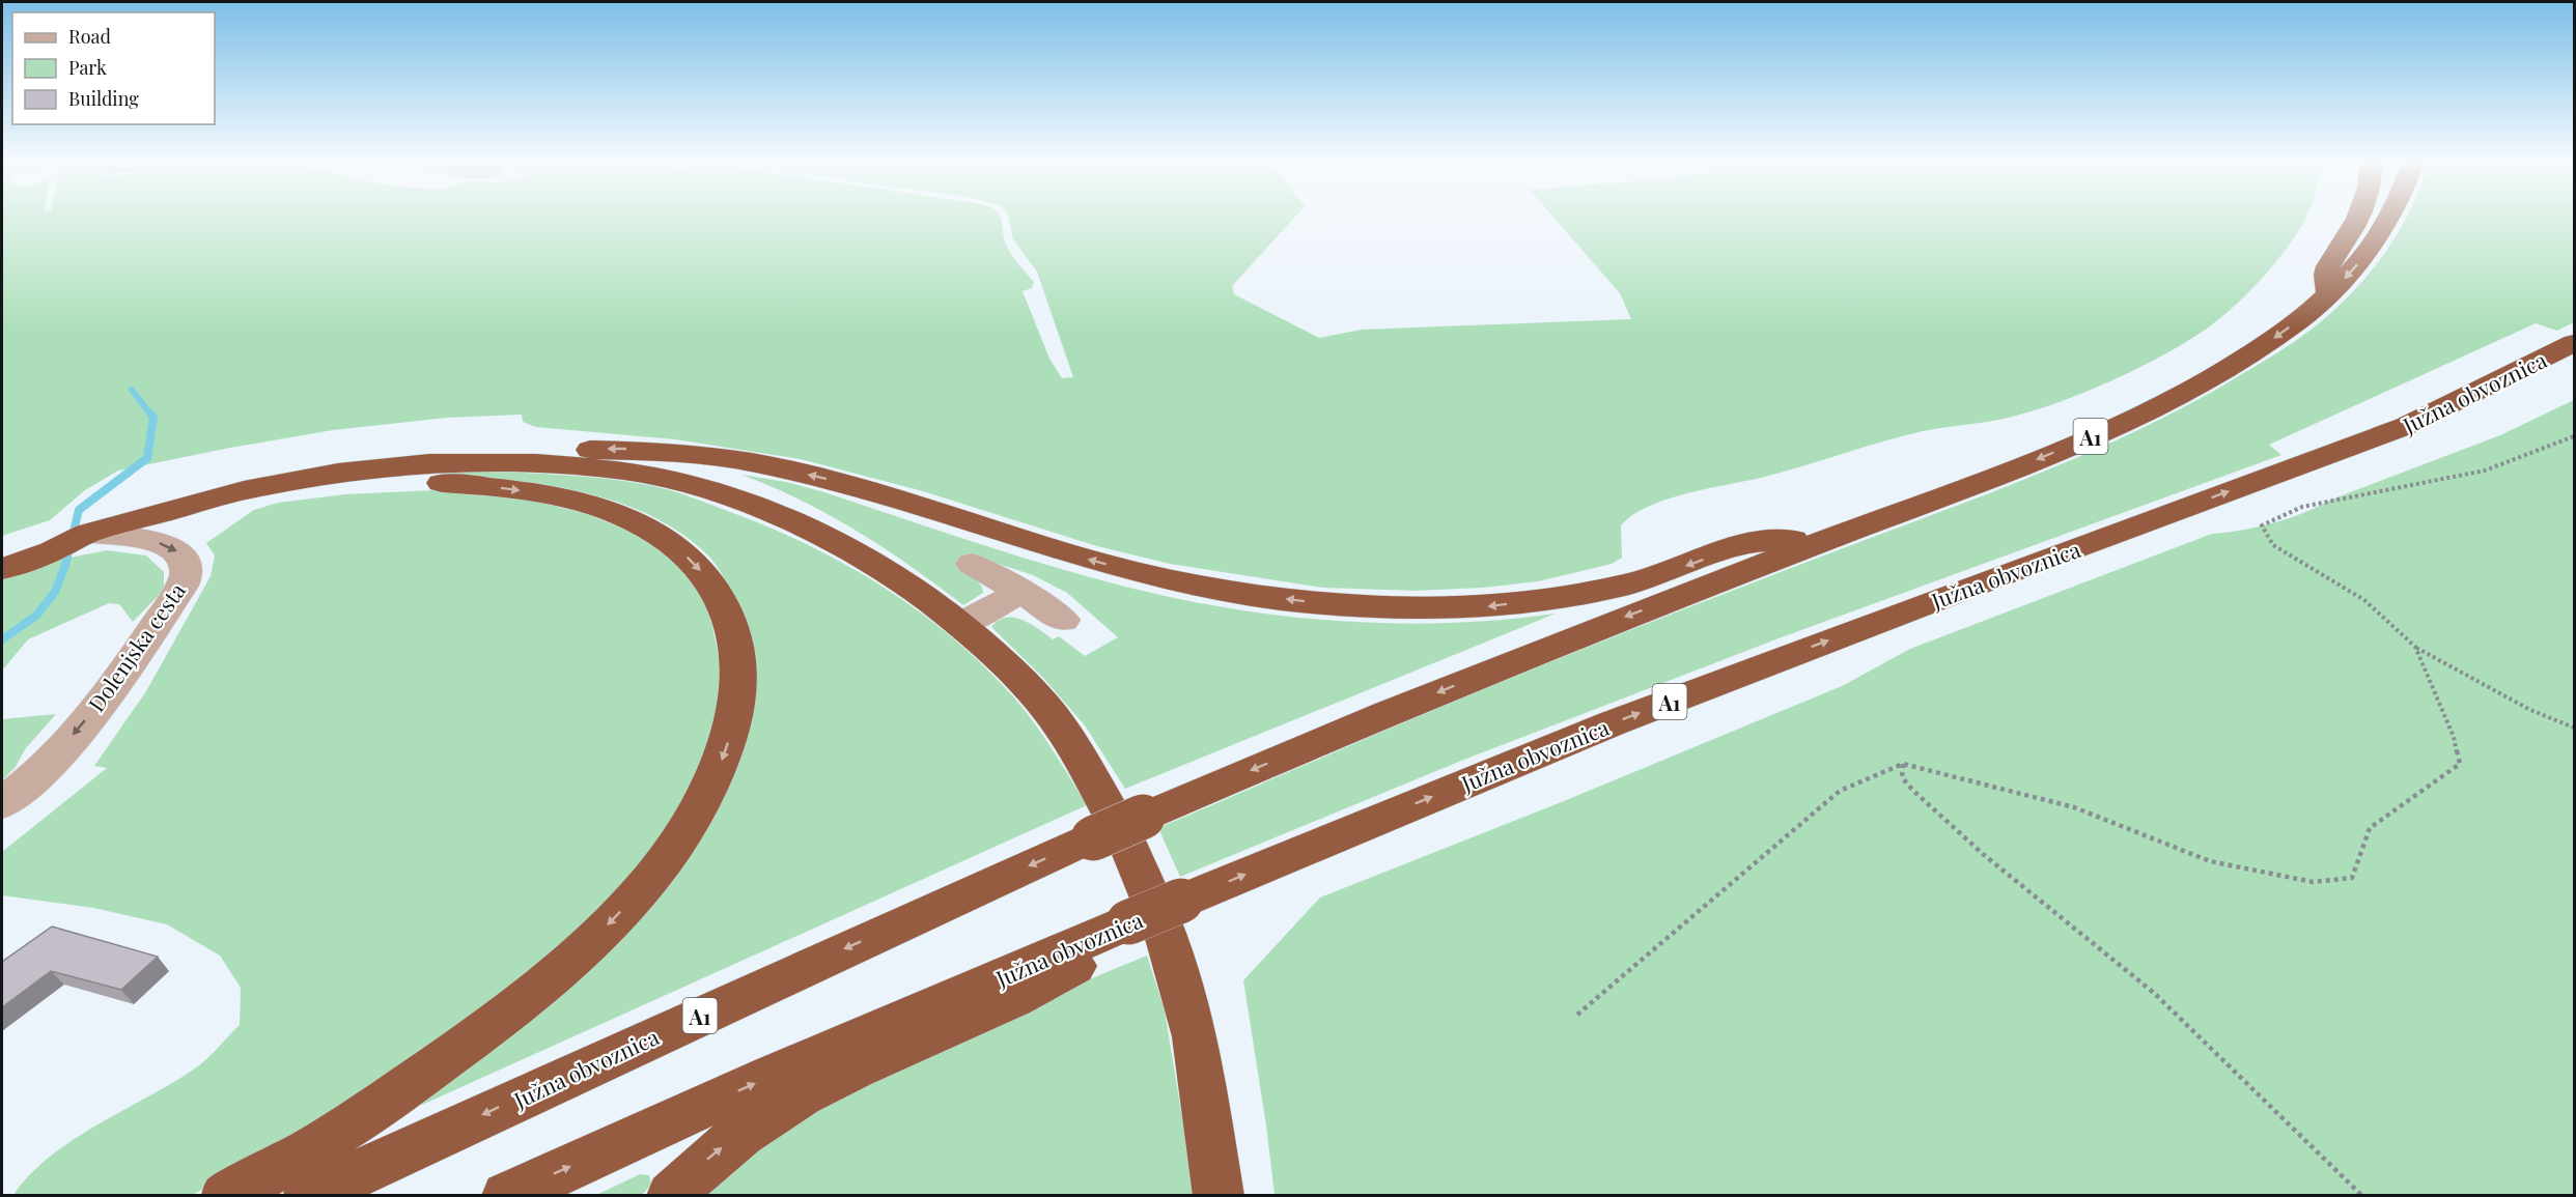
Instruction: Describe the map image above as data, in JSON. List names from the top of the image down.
{
  "streets": {
    "highway": ["Južna obvoznica", "A1"],
    "street": ["Dolenjska cesta"]
  },
  "legend": ["Road", "Park", "Building"]
}
